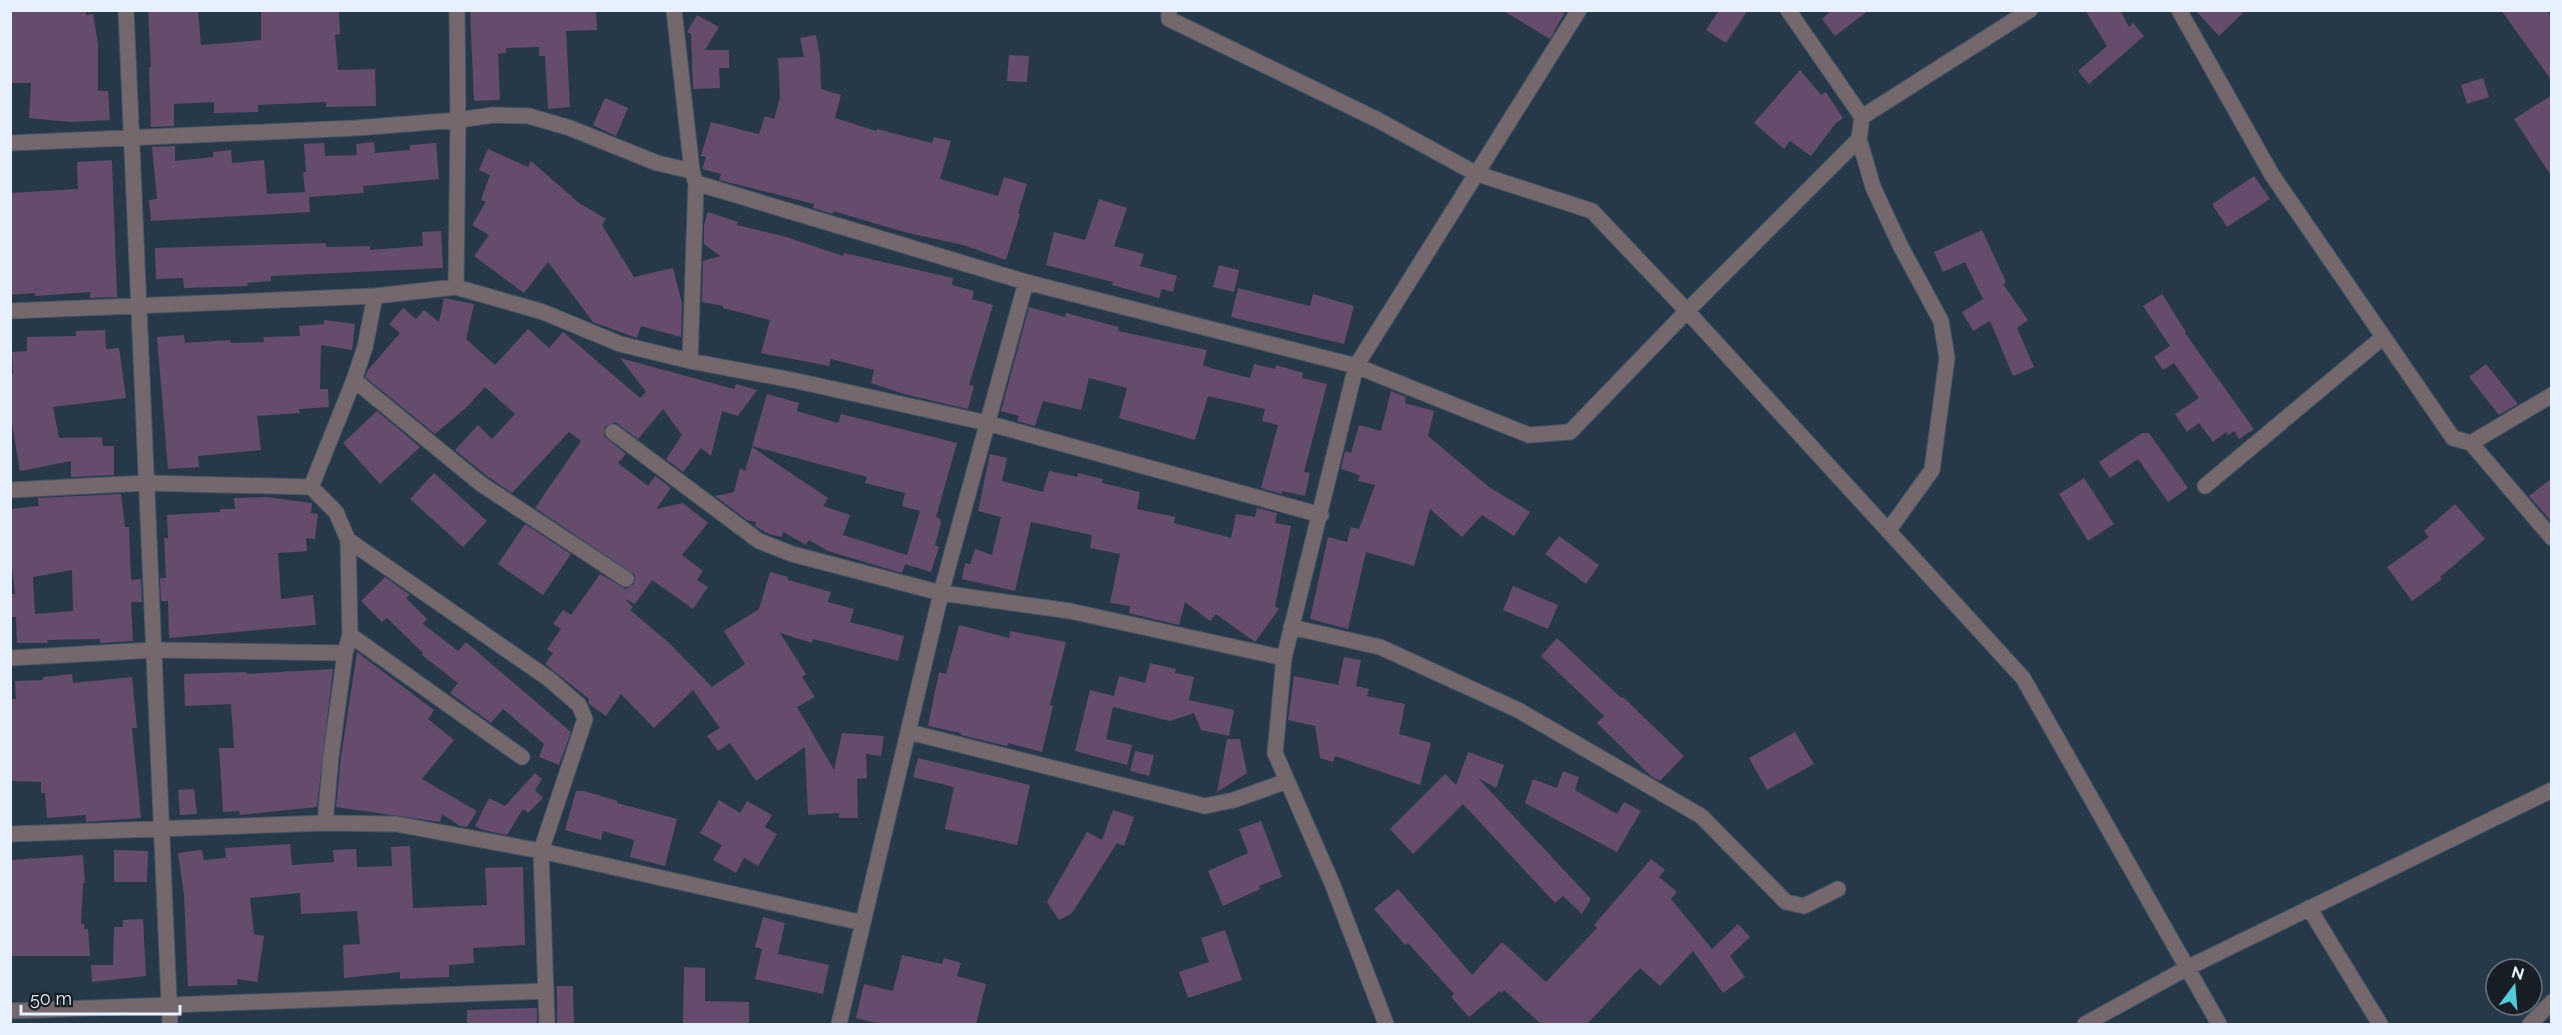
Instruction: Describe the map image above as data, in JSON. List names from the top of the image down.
{
  "scale_bar": "50 m",
  "north": "top"
}
